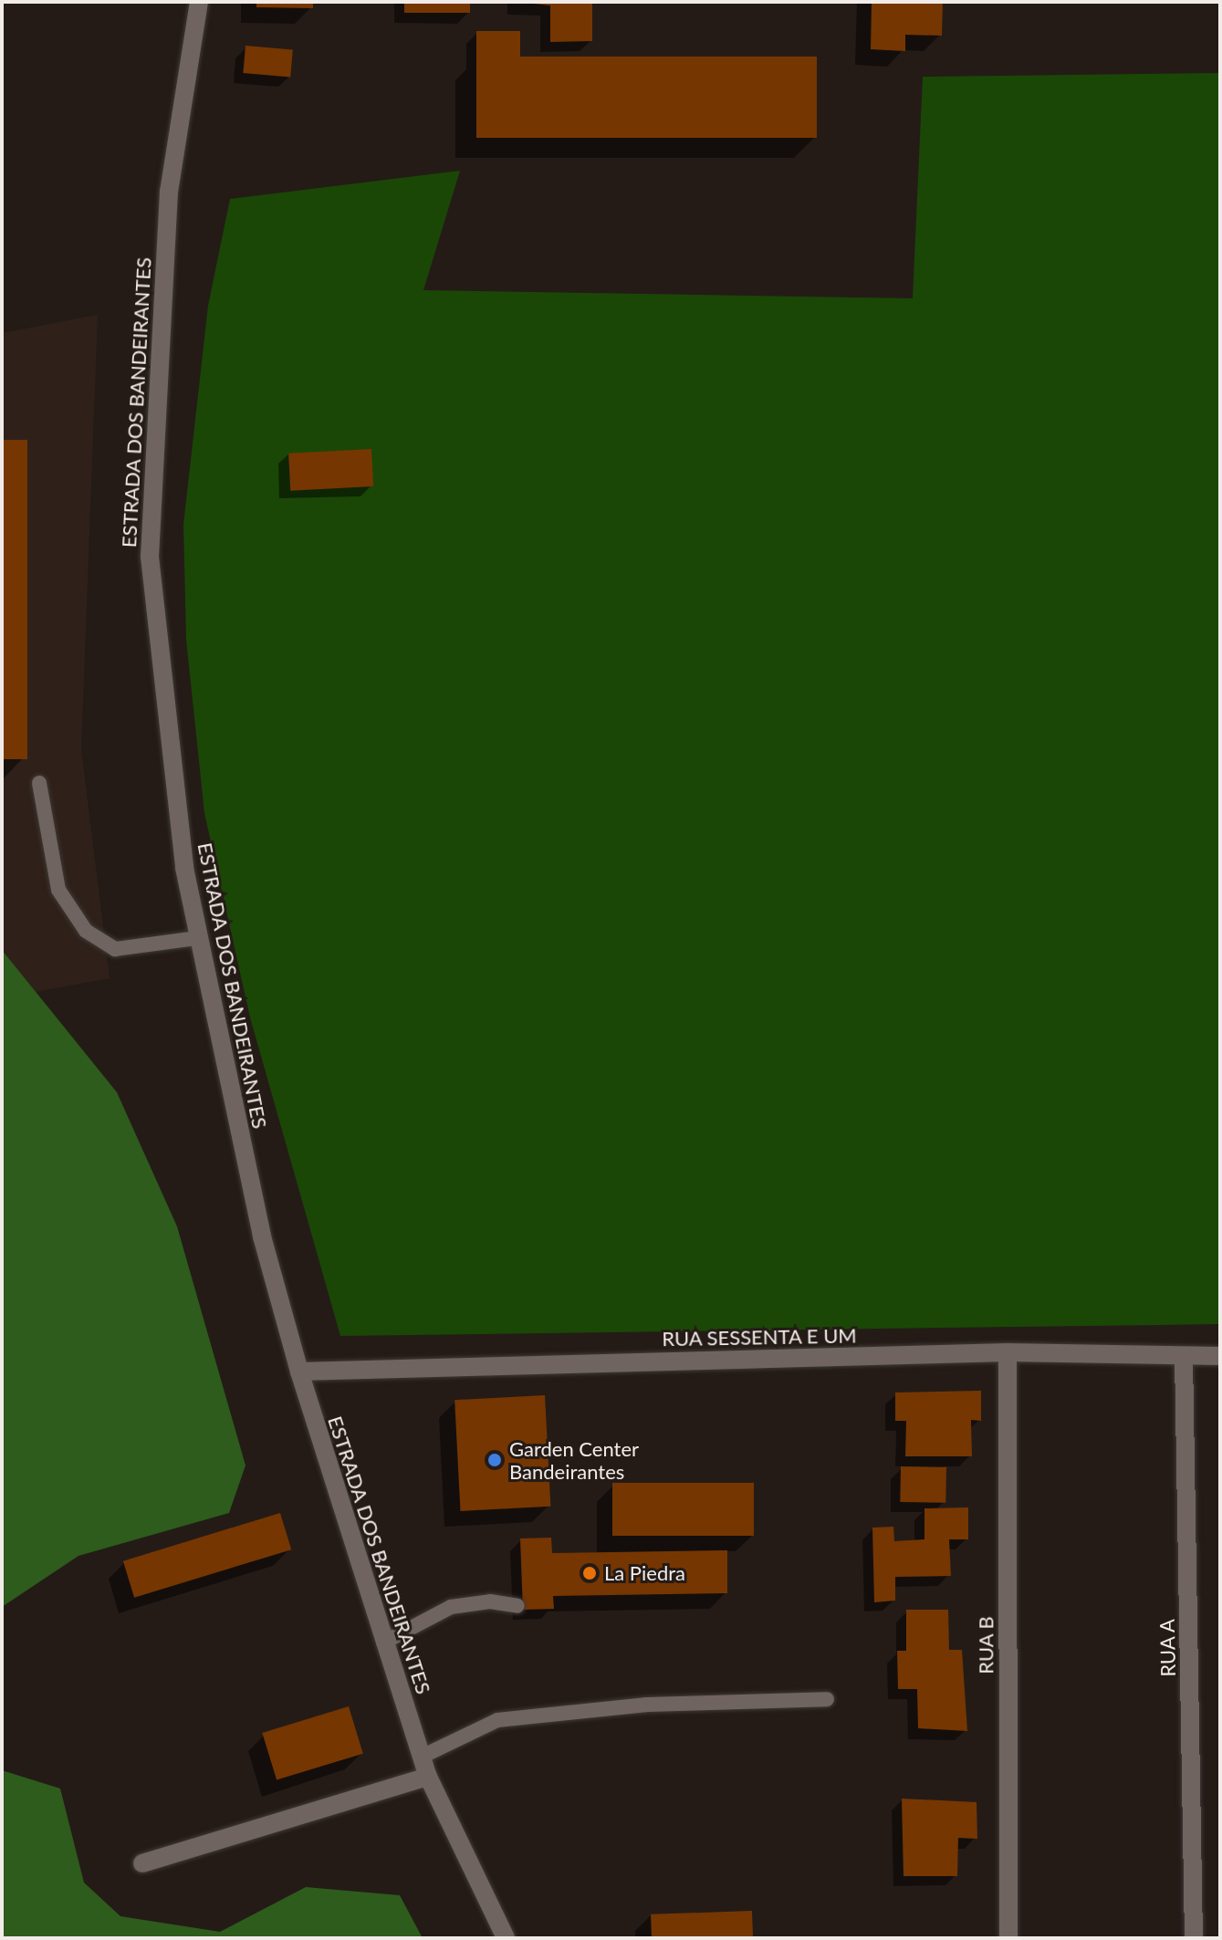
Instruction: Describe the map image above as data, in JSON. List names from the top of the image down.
{
  "streets": {
    "street": [
      "ESTRADA DOS BANDEIRANTES",
      "RUA SESSENTA E UM",
      "RUA B",
      "RUA A"
    ]
  },
  "crossings": [
    ["ESTRADA DOS BANDEIRANTES", "RUA SESSENTA E UM"],
    ["RUA SESSENTA E UM", "RUA B"],
    ["RUA SESSENTA E UM", "RUA A"]
  ],
  "places": ["Garden Center Bandeirantes", "La Piedra"]
}
